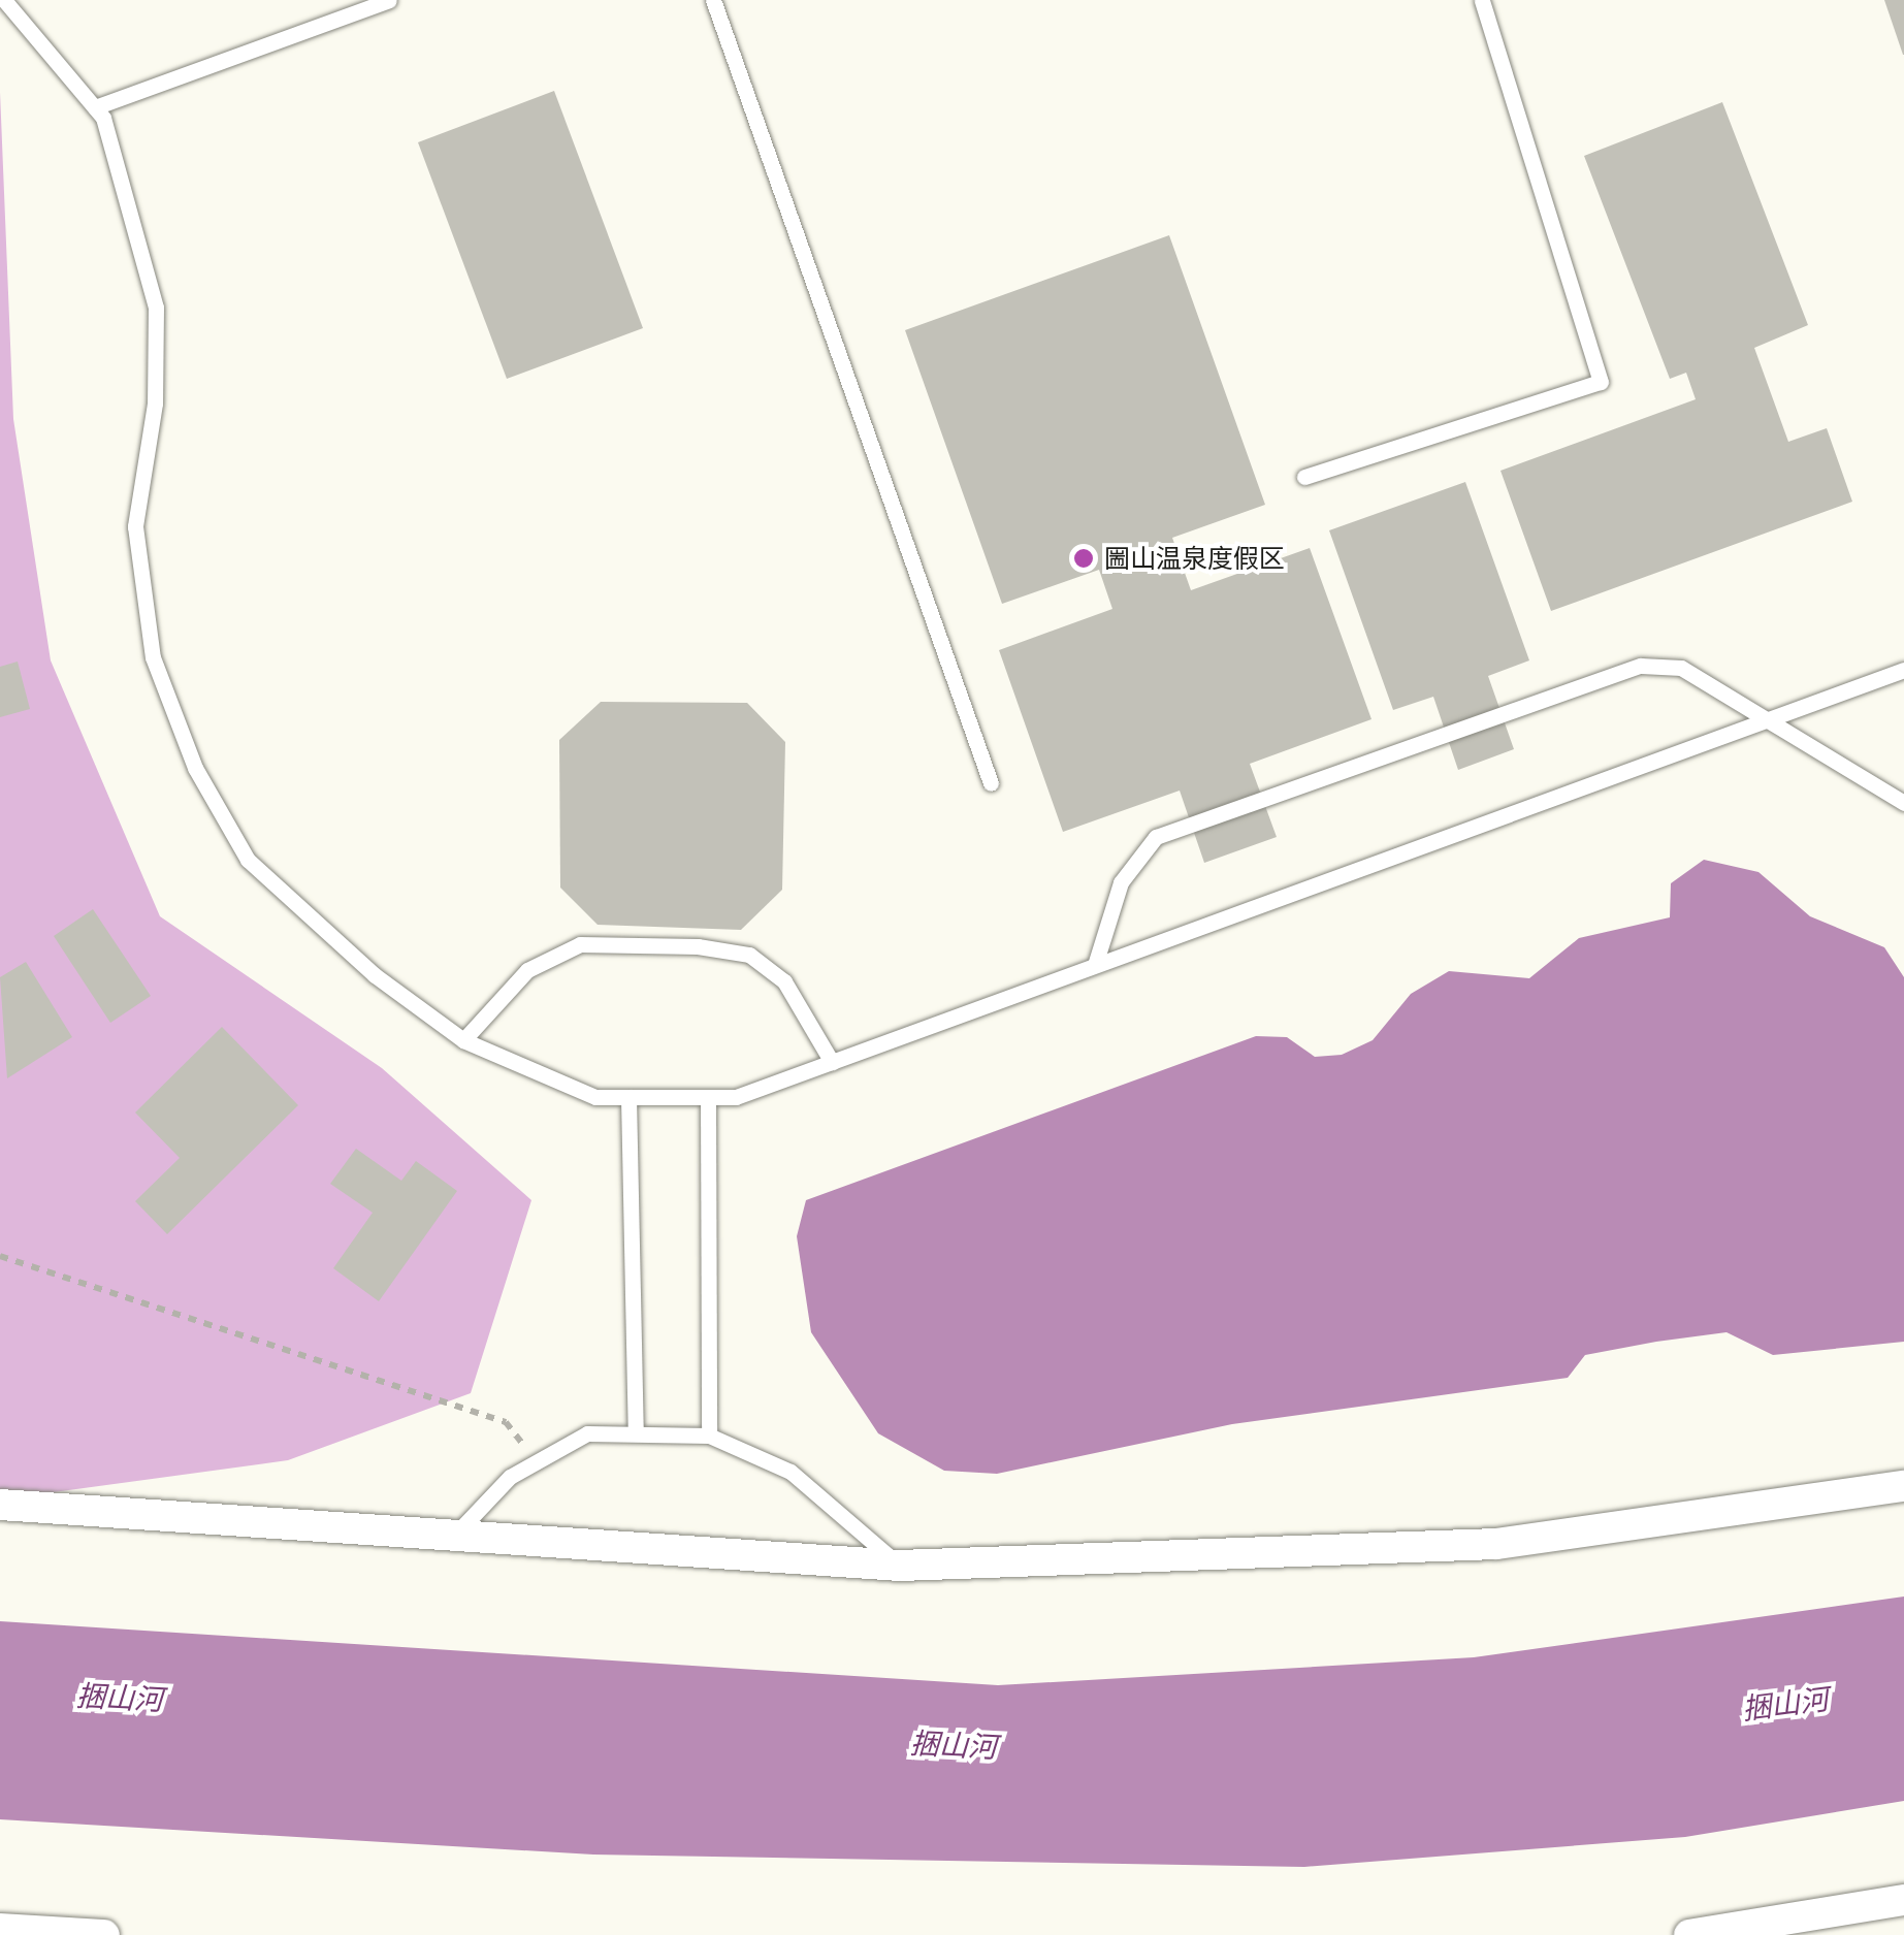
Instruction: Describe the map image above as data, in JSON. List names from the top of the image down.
{
  "water": ["捆山河"],
  "places": ["圌山温泉度假区"]
}
